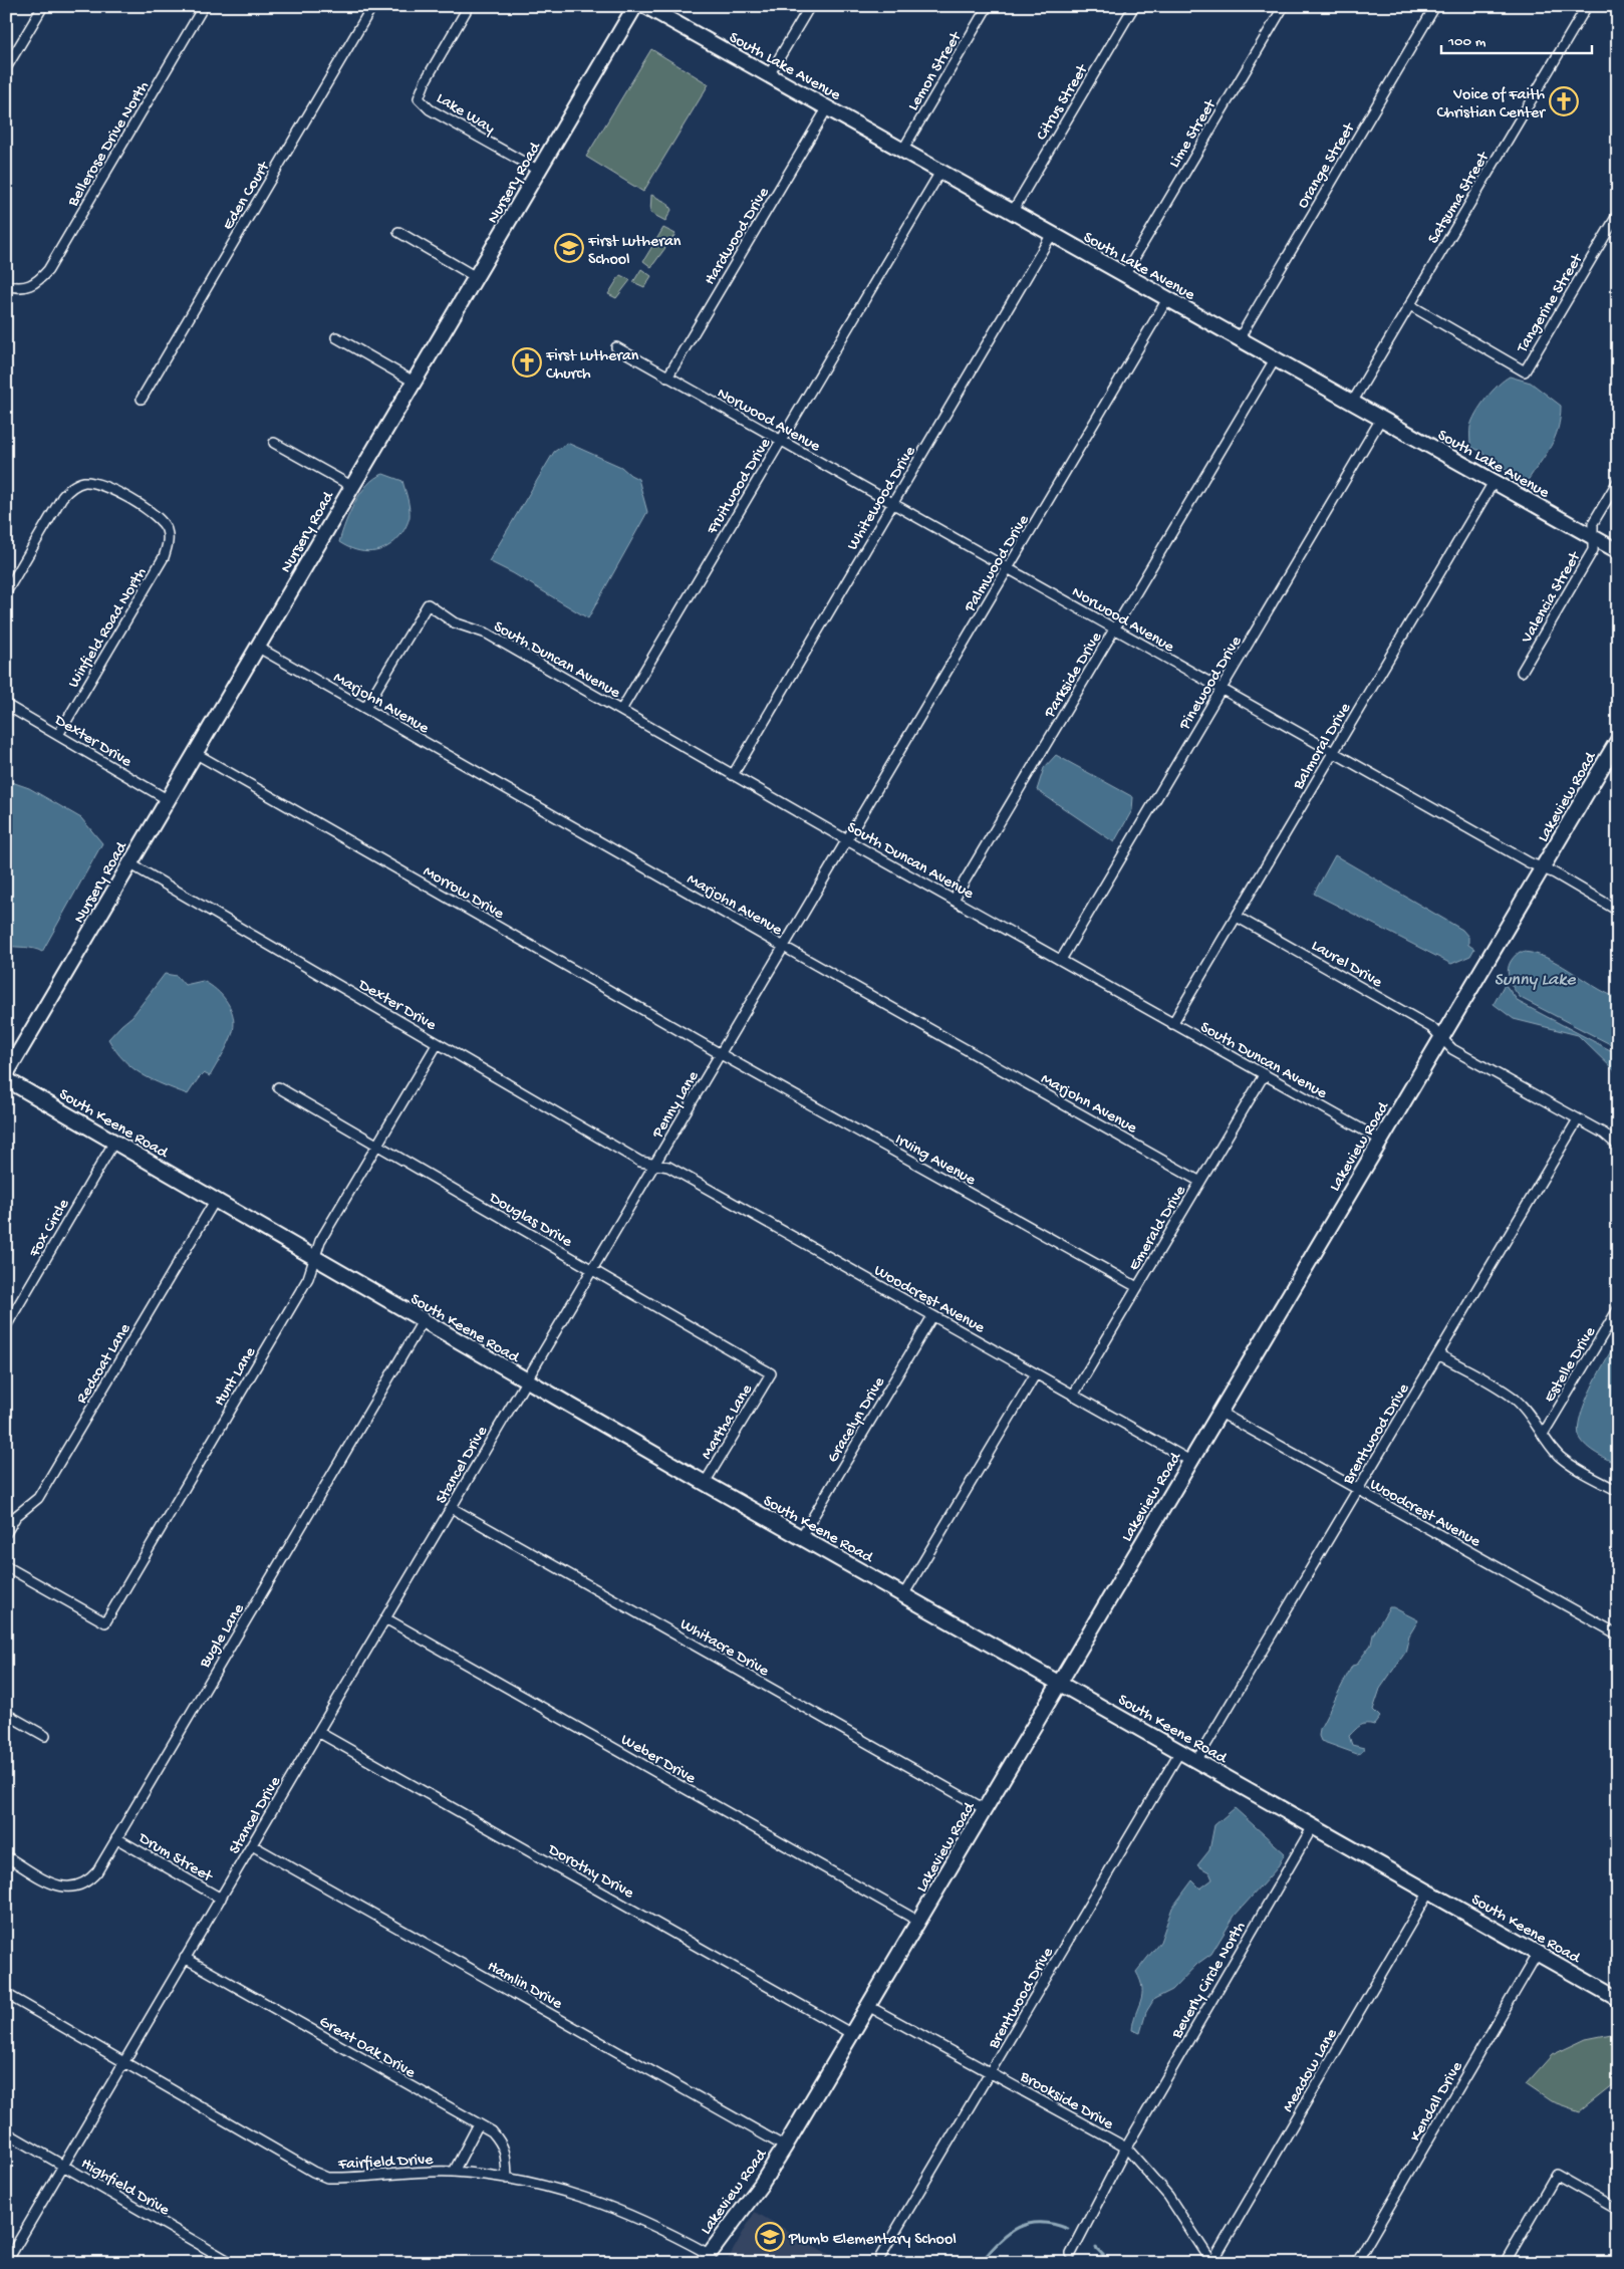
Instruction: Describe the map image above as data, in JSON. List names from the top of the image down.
{
  "streets": {
    "street": [
      "South Lake Avenue",
      "Lemon Street",
      "Citrus Street",
      "Lake Way",
      "Lime Street",
      "Bellerose Drive North",
      "Orange Street",
      "Nursery Road",
      "Eden Court",
      "Satsuma Street",
      "Hardwood Drive",
      "Tangerine Street",
      "Norwood Avenue",
      "Fruitwood Drive",
      "Whitewood Drive",
      "Palmwood Drive",
      "Valencia Street",
      "Winfield Road North",
      "South Duncan Avenue",
      "Parkside Drive",
      "Pinewood Drive",
      "Marjohn Avenue",
      "Dexter Drive",
      "Balmoral Drive",
      "Lakeview Road",
      "Morrow Drive",
      "Laurel Drive",
      "Penny Lane",
      "South Keene Road",
      "Irving Avenue",
      "Douglas Drive",
      "Fox Circle",
      "Emerald Drive",
      "Woodcrest Avenue",
      "Redcoat Lane",
      "Estelle Drive",
      "Hunt Lane",
      "Gracelyn Drive",
      "Martha Lane",
      "Brentwood Drive",
      "Stancel Drive",
      "Bugle Lane",
      "Whitacre Drive",
      "Weber Drive",
      "Drum Street",
      "Dorothy Drive",
      "Beverly Circle North",
      "Hamlin Drive",
      "Great Oak Drive",
      "Meadow Lane",
      "Brookside Drive",
      "Kendall Drive",
      "Fairfield Drive",
      "Highfield Drive"
    ]
  },
  "crossings": [
    ["South Lake Avenue", "Lemon Street"],
    ["South Lake Avenue", "Citrus Street"],
    ["South Lake Avenue", "Lime Street"],
    ["South Lake Avenue", "Orange Street"],
    ["South Lake Avenue", "Satsuma Street"],
    ["South Lake Avenue", "Hardwood Drive"],
    ["South Lake Avenue", "Fruitwood Drive"],
    ["South Lake Avenue", "Whitewood Drive"],
    ["South Lake Avenue", "Palmwood Drive"],
    ["South Lake Avenue", "Valencia Street"],
    ["South Lake Avenue", "Parkside Drive"],
    ["South Lake Avenue", "Pinewood Drive"],
    ["South Lake Avenue", "Balmoral Drive"],
    ["Lake Way", "Nursery Road"],
    ["Nursery Road", "Marjohn Avenue"],
    ["Nursery Road", "Dexter Drive"],
    ["Nursery Road", "Morrow Drive"],
    ["Satsuma Street", "Tangerine Street"],
    ["Hardwood Drive", "Norwood Avenue"],
    ["Norwood Avenue", "Fruitwood Drive"],
    ["Norwood Avenue", "Whitewood Drive"],
    ["Norwood Avenue", "Palmwood Drive"],
    ["Norwood Avenue", "Parkside Drive"],
    ["Norwood Avenue", "Pinewood Drive"],
    ["Norwood Avenue", "Balmoral Drive"],
    ["Norwood Avenue", "Lakeview Road"],
    ["Fruitwood Drive", "South Duncan Avenue"],
    ["Whitewood Drive", "South Duncan Avenue"],
    ["Palmwood Drive", "South Duncan Avenue"],
    ["Palmwood Drive", "Penny Lane"],
    ["Winfield Road North", "Dexter Drive"],
    ["South Duncan Avenue", "Parkside Drive"],
    ["South Duncan Avenue", "Pinewood Drive"],
    ["South Duncan Avenue", "Marjohn Avenue"],
    ["South Duncan Avenue", "Balmoral Drive"],
    ["South Duncan Avenue", "Lakeview Road"],
    ["South Duncan Avenue", "Penny Lane"],
    ["South Duncan Avenue", "Emerald Drive"],
    ["Marjohn Avenue", "Penny Lane"],
    ["Marjohn Avenue", "Emerald Drive"],
    ["Dexter Drive", "Penny Lane"],
    ["Dexter Drive", "Woodcrest Avenue"],
    ["Dexter Drive", "Hunt Lane"],
    ["Balmoral Drive", "Laurel Drive"],
    ["Lakeview Road", "Laurel Drive"],
    ["Lakeview Road", "South Keene Road"],
    ["Lakeview Road", "Woodcrest Avenue"],
    ["Lakeview Road", "Whitacre Drive"],
    ["Lakeview Road", "Weber Drive"],
    ["Lakeview Road", "Dorothy Drive"],
    ["Lakeview Road", "Hamlin Drive"],
    ["Lakeview Road", "Brookside Drive"],
    ["Lakeview Road", "Fairfield Drive"],
    ["Morrow Drive", "Penny Lane"],
    ["Morrow Drive", "Irving Avenue"],
    ["Penny Lane", "South Keene Road"],
    ["Penny Lane", "Irving Avenue"],
    ["Penny Lane", "Douglas Drive"],
    ["Penny Lane", "Woodcrest Avenue"],
    ["Penny Lane", "Stancel Drive"],
    ["South Keene Road", "Fox Circle"],
    ["South Keene Road", "Redcoat Lane"],
    ["South Keene Road", "Hunt Lane"],
    ["South Keene Road", "Gracelyn Drive"],
    ["South Keene Road", "Martha Lane"],
    ["South Keene Road", "Brentwood Drive"],
    ["South Keene Road", "Stancel Drive"],
    ["South Keene Road", "Bugle Lane"],
    ["South Keene Road", "Beverly Circle North"],
    ["South Keene Road", "Meadow Lane"],
    ["South Keene Road", "Kendall Drive"],
    ["Irving Avenue", "Emerald Drive"],
    ["Douglas Drive", "Hunt Lane"],
    ["Douglas Drive", "Martha Lane"],
    ["Emerald Drive", "Woodcrest Avenue"],
    ["Woodcrest Avenue", "Gracelyn Drive"],
    ["Woodcrest Avenue", "Brentwood Drive"],
    ["Brentwood Drive", "Brookside Drive"],
    ["Stancel Drive", "Whitacre Drive"],
    ["Stancel Drive", "Weber Drive"],
    ["Stancel Drive", "Drum Street"],
    ["Stancel Drive", "Dorothy Drive"],
    ["Stancel Drive", "Hamlin Drive"],
    ["Stancel Drive", "Great Oak Drive"],
    ["Stancel Drive", "Fairfield Drive"],
    ["Stancel Drive", "Highfield Drive"],
    ["Bugle Lane", "Drum Street"],
    ["Beverly Circle North", "Brookside Drive"],
    ["Great Oak Drive", "Fairfield Drive"],
    ["Meadow Lane", "Brookside Drive"]
  ],
  "water": ["Sunny Lake"],
  "places": {
    "church": ["Voice of Faith Christian Center", "First Lutheran Church"],
    "school or university": ["First Lutheran School", "Plumb Elementary School"]
  },
  "scale_bar": "100 m"
}
